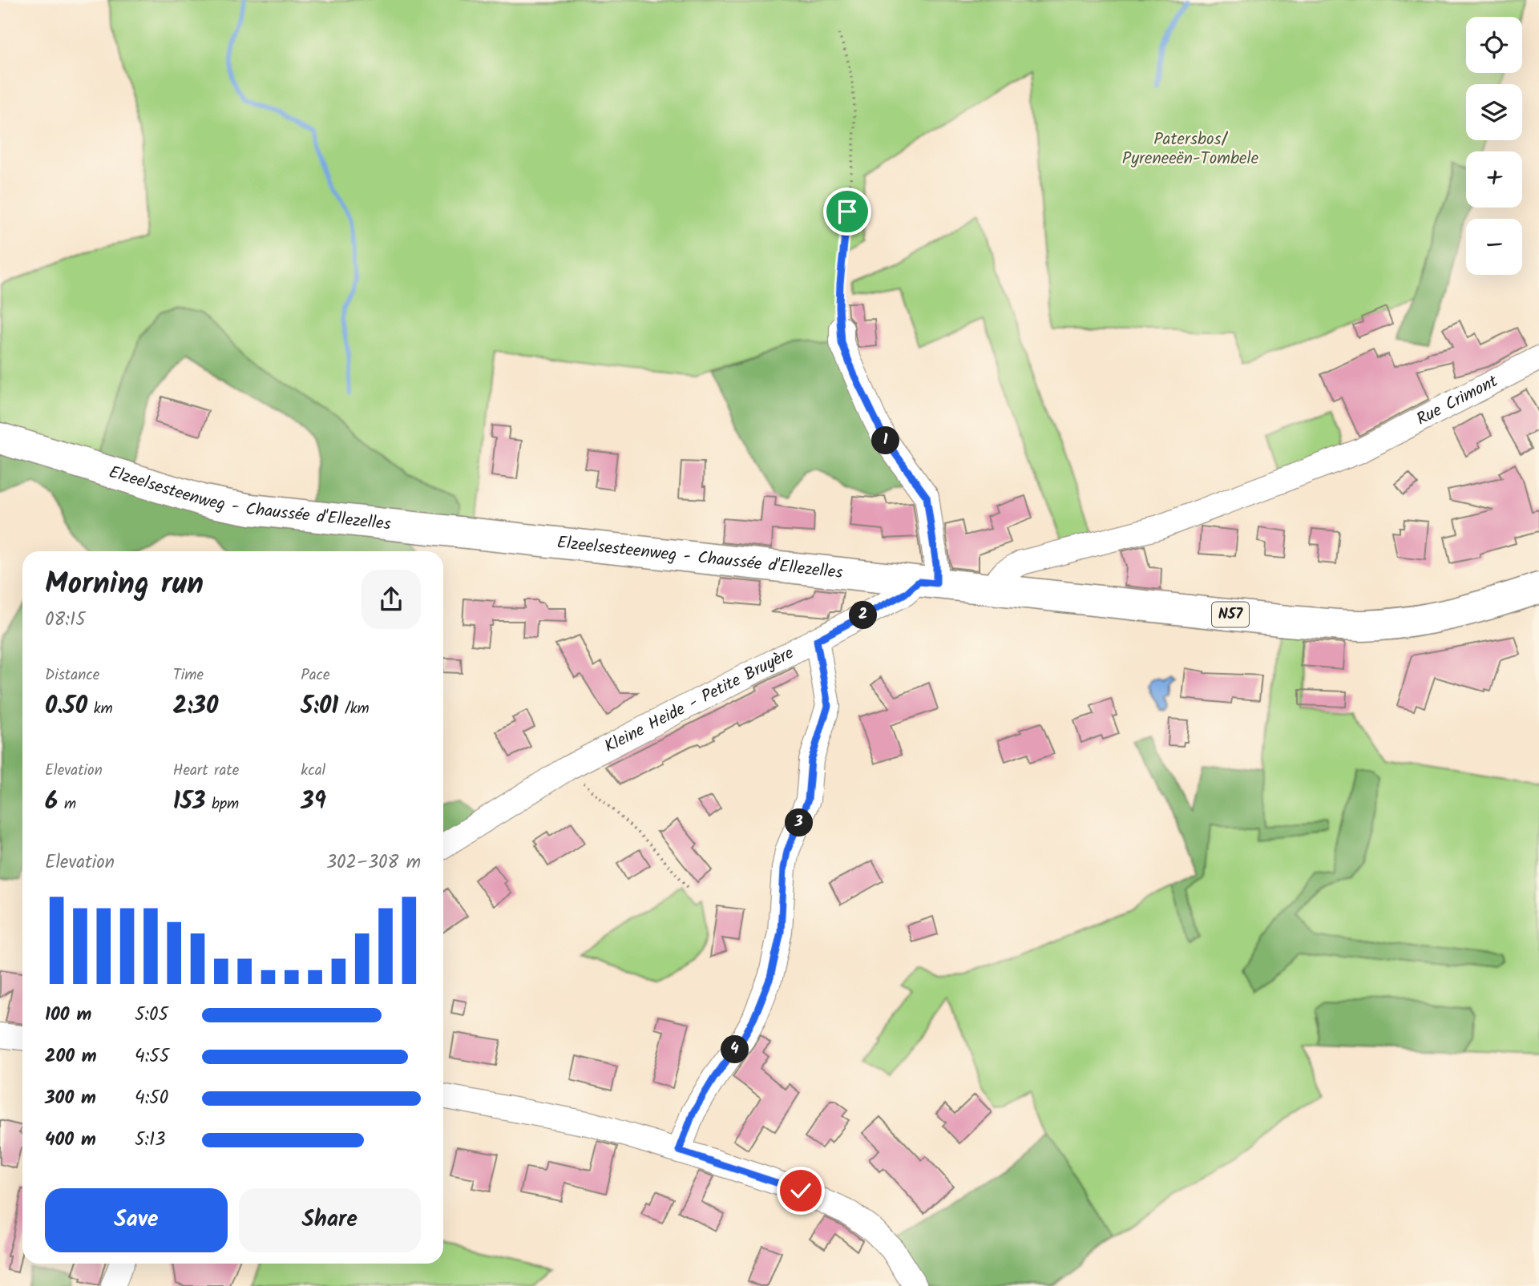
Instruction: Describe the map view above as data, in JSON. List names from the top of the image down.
{
  "streets": {
    "main road": ["Elzeelsesteenweg - Chaussée d'Ellezelles", "N57"],
    "street": ["Rue Crimont", "Kleine Heide - Petite Bruyère"]
  },
  "crossings": [
    ["Rue Crimont", "Elzeelsesteenweg - Chaussée d'Ellezelles"],
    ["Elzeelsesteenweg - Chaussée d'Ellezelles", "Kleine Heide - Petite Bruyère"]
  ],
  "parks": ["Patersbos/ Pyreneeën-Tombele"],
  "page": {
    "map_buttons": ["+", "−"],
    "pins": [
      "1",
      "2",
      "3",
      "4"
    ],
    "heading": ["Morning run", "08:15"],
    "stats": [
      ["Distance", "0.50 km"],
      ["Time", "2:30"],
      ["Pace", "5:01 /km"],
      ["Elevation", "6 m"],
      ["Heart rate", "153 bpm"],
      ["kcal", "39"]
    ],
    "chart": ["Elevation", "302–308 m"],
    "list": [
      {
        "name": "100 m",
        "note": "5:05"
      },
      {
        "name": "200 m",
        "note": "4:55"
      },
      {
        "name": "300 m",
        "note": "4:50"
      },
      {
        "name": "400 m",
        "note": "5:13"
      }
    ],
    "buttons": ["Save", "Share"]
  }
}
